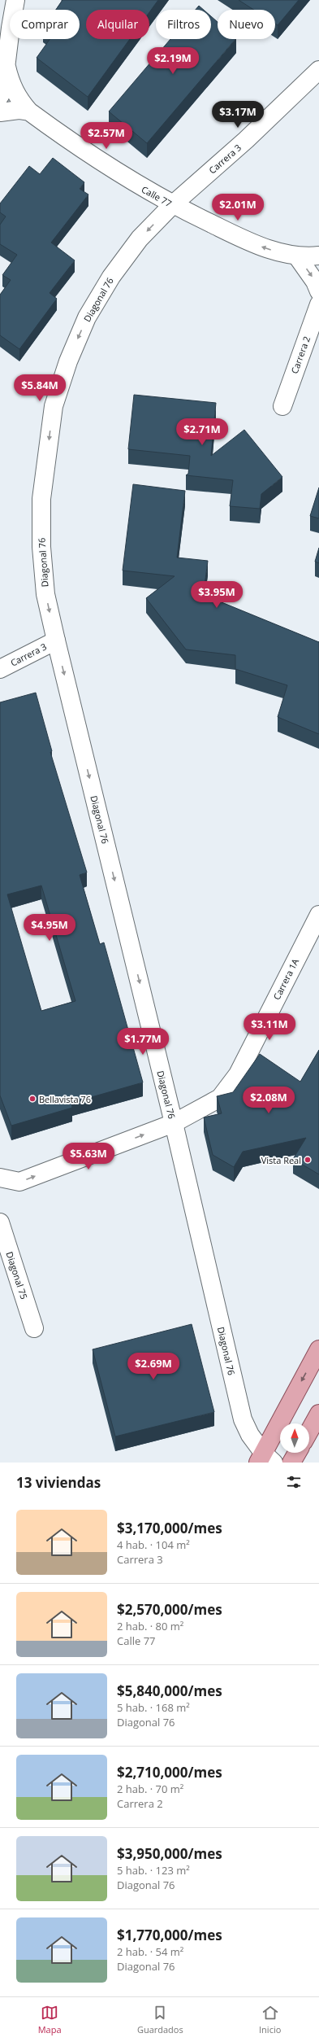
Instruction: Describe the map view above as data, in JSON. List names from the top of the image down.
{
  "streets": {
    "street": [
      "Carrera 3",
      "Calle 77",
      "Diagonal 76",
      "Carrera 2",
      "Carrera 1A",
      "Diagonal 75"
    ]
  },
  "crossings": [
    ["Carrera 3", "Calle 77"],
    ["Carrera 3", "Diagonal 76"],
    ["Calle 77", "Diagonal 76"],
    ["Diagonal 76", "Carrera 1A"]
  ],
  "one_way": ["Calle 77", "Diagonal 76", "Carrera 1A"],
  "places": ["Bellavista 76", "Vista Real"],
  "north": "top",
  "page": {
    "chip": [
      "Comprar",
      "Alquilar",
      "Filtros",
      "Nuevo"
    ],
    "price": [
      "$2.19M",
      "$3.17M",
      "$2.57M",
      "$2.01M",
      "$5.84M",
      "$2.71M",
      "$3.95M",
      "$4.95M",
      "$3.11M",
      "$1.77M",
      "$2.08M",
      "$5.63M",
      "$2.69M"
    ],
    "heading": "13 viviendas",
    "list": [
      {
        "name": "$3,170,000/mes",
        "note": "4 hab. · 104 m² · Carrera 3"
      },
      {
        "name": "$2,570,000/mes",
        "note": "2 hab. · 80 m² · Calle 77"
      },
      {
        "name": "$5,840,000/mes",
        "note": "5 hab. · 168 m² · Diagonal 76"
      },
      {
        "name": "$2,710,000/mes",
        "note": "2 hab. · 70 m² · Carrera 2"
      },
      {
        "name": "$3,950,000/mes",
        "note": "5 hab. · 123 m² · Diagonal 76"
      },
      {
        "name": "$1,770,000/mes",
        "note": "2 hab. · 54 m² · Diagonal 76"
      }
    ],
    "tabs": ["Mapa", "Guardados", "Inicio"]
  }
}
